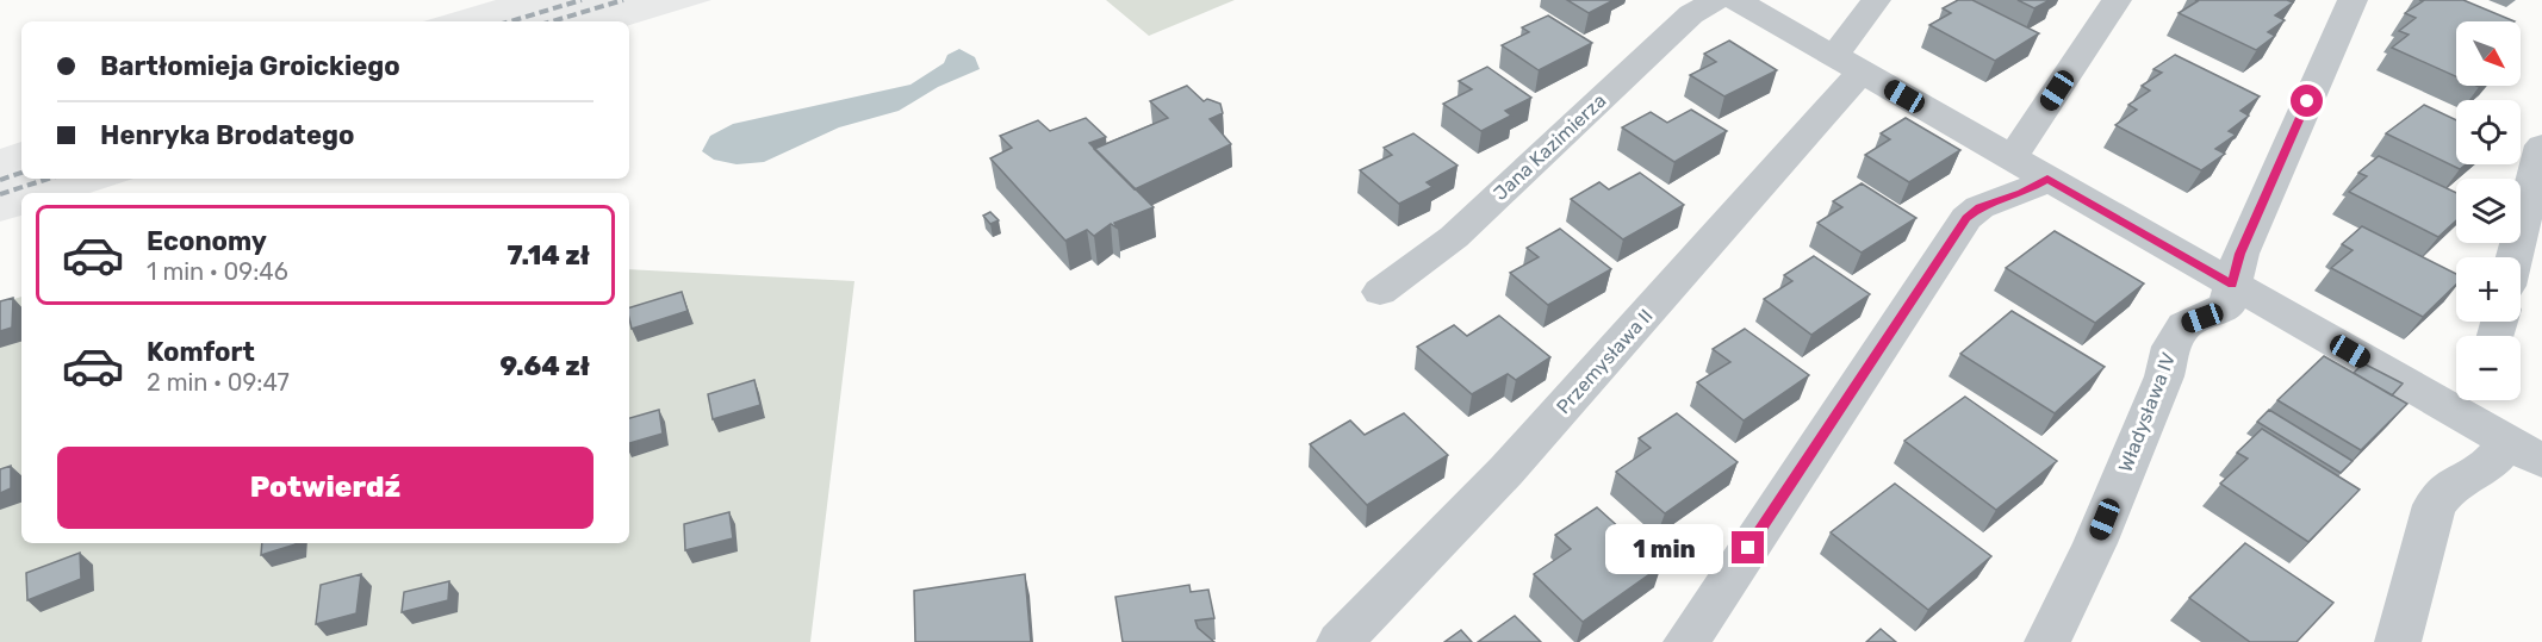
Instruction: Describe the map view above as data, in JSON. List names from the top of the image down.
{
  "streets": {
    "street": ["Jana Kazimierza", "Przemysława II", "Władysława IV"]
  },
  "north": "bottom right",
  "page": {
    "map_buttons": ["+", "−"],
    "banner": ["Bartłomieja Groickiego", "Henryka Brodatego"],
    "list": [
      {
        "name": "Economy",
        "note": "1 min · 09:46",
        "value": "7.14 zł"
      },
      {
        "name": "Komfort",
        "note": "2 min · 09:47",
        "value": "9.64 zł"
      }
    ],
    "buttons": "Potwierdź",
    "bubble": "1 min"
  }
}
